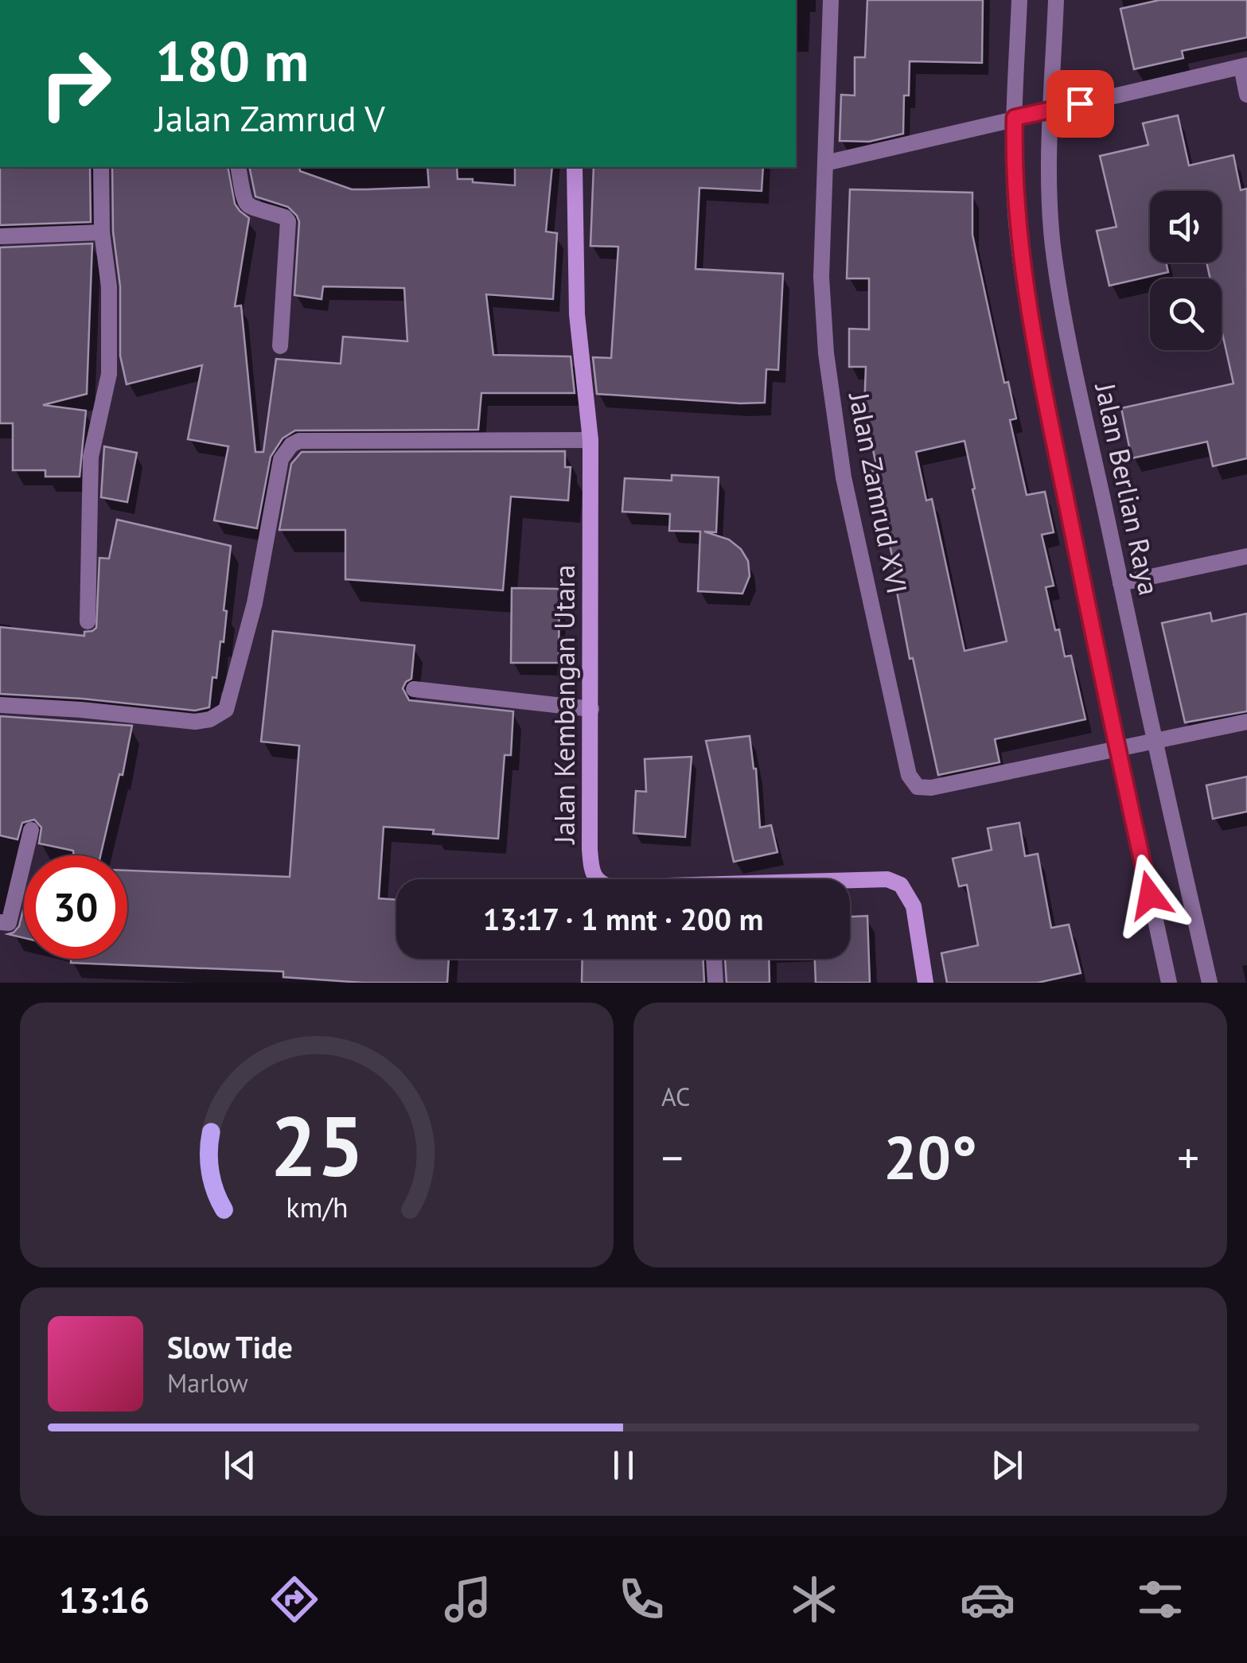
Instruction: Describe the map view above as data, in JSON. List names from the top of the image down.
{
  "streets": {
    "street": ["Jalan Berlian Raya", "Jalan Zamrud XVI", "Jalan Kembangan Utara"]
  },
  "page": {
    "turn": ["180 m", "Jalan Zamrud V"],
    "limit": "30",
    "trip": "13:17 · 1 mnt · 200 m",
    "tile": "AC",
    "heat": ["−", "20°", "+"],
    "song": ["Slow Tide", "Marlow"],
    "tabs": "13:16",
    "gauge": ["25", "km/h"]
  }
}
